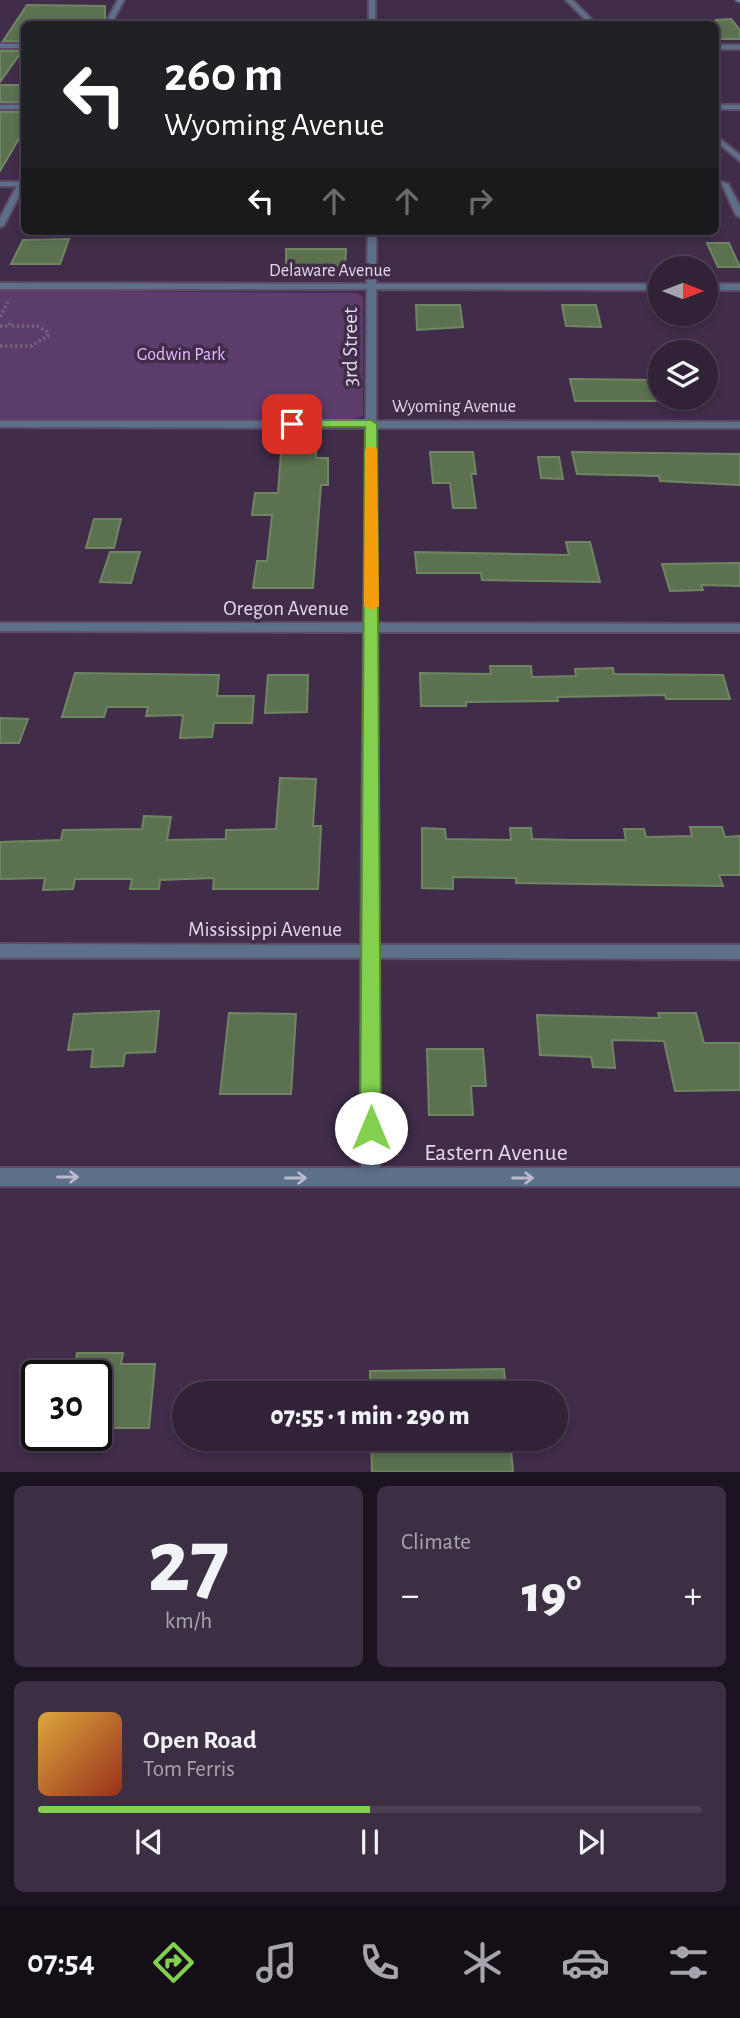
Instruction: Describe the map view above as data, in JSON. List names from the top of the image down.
{
  "streets": {
    "street": [
      "Delaware Avenue",
      "3rd Street",
      "Wyoming Avenue",
      "Oregon Avenue",
      "Mississippi Avenue",
      "Eastern Avenue"
    ]
  },
  "crossings": [
    ["Delaware Avenue", "3rd Street"],
    ["3rd Street", "Wyoming Avenue"],
    ["3rd Street", "Oregon Avenue"],
    ["3rd Street", "Mississippi Avenue"],
    ["3rd Street", "Eastern Avenue"]
  ],
  "one_way": ["Eastern Avenue"],
  "parks": ["Godwin Park"],
  "north": "right",
  "page": {
    "turn": ["260 m", "Wyoming Avenue"],
    "limit": "30",
    "trip": "07:55 · 1 min · 290 m",
    "tile": [
      ["27", "km/h"],
      "Climate"
    ],
    "heat": ["−", "19°", "+"],
    "song": ["Open Road", "Tom Ferris"],
    "tabs": "07:54"
  }
}
